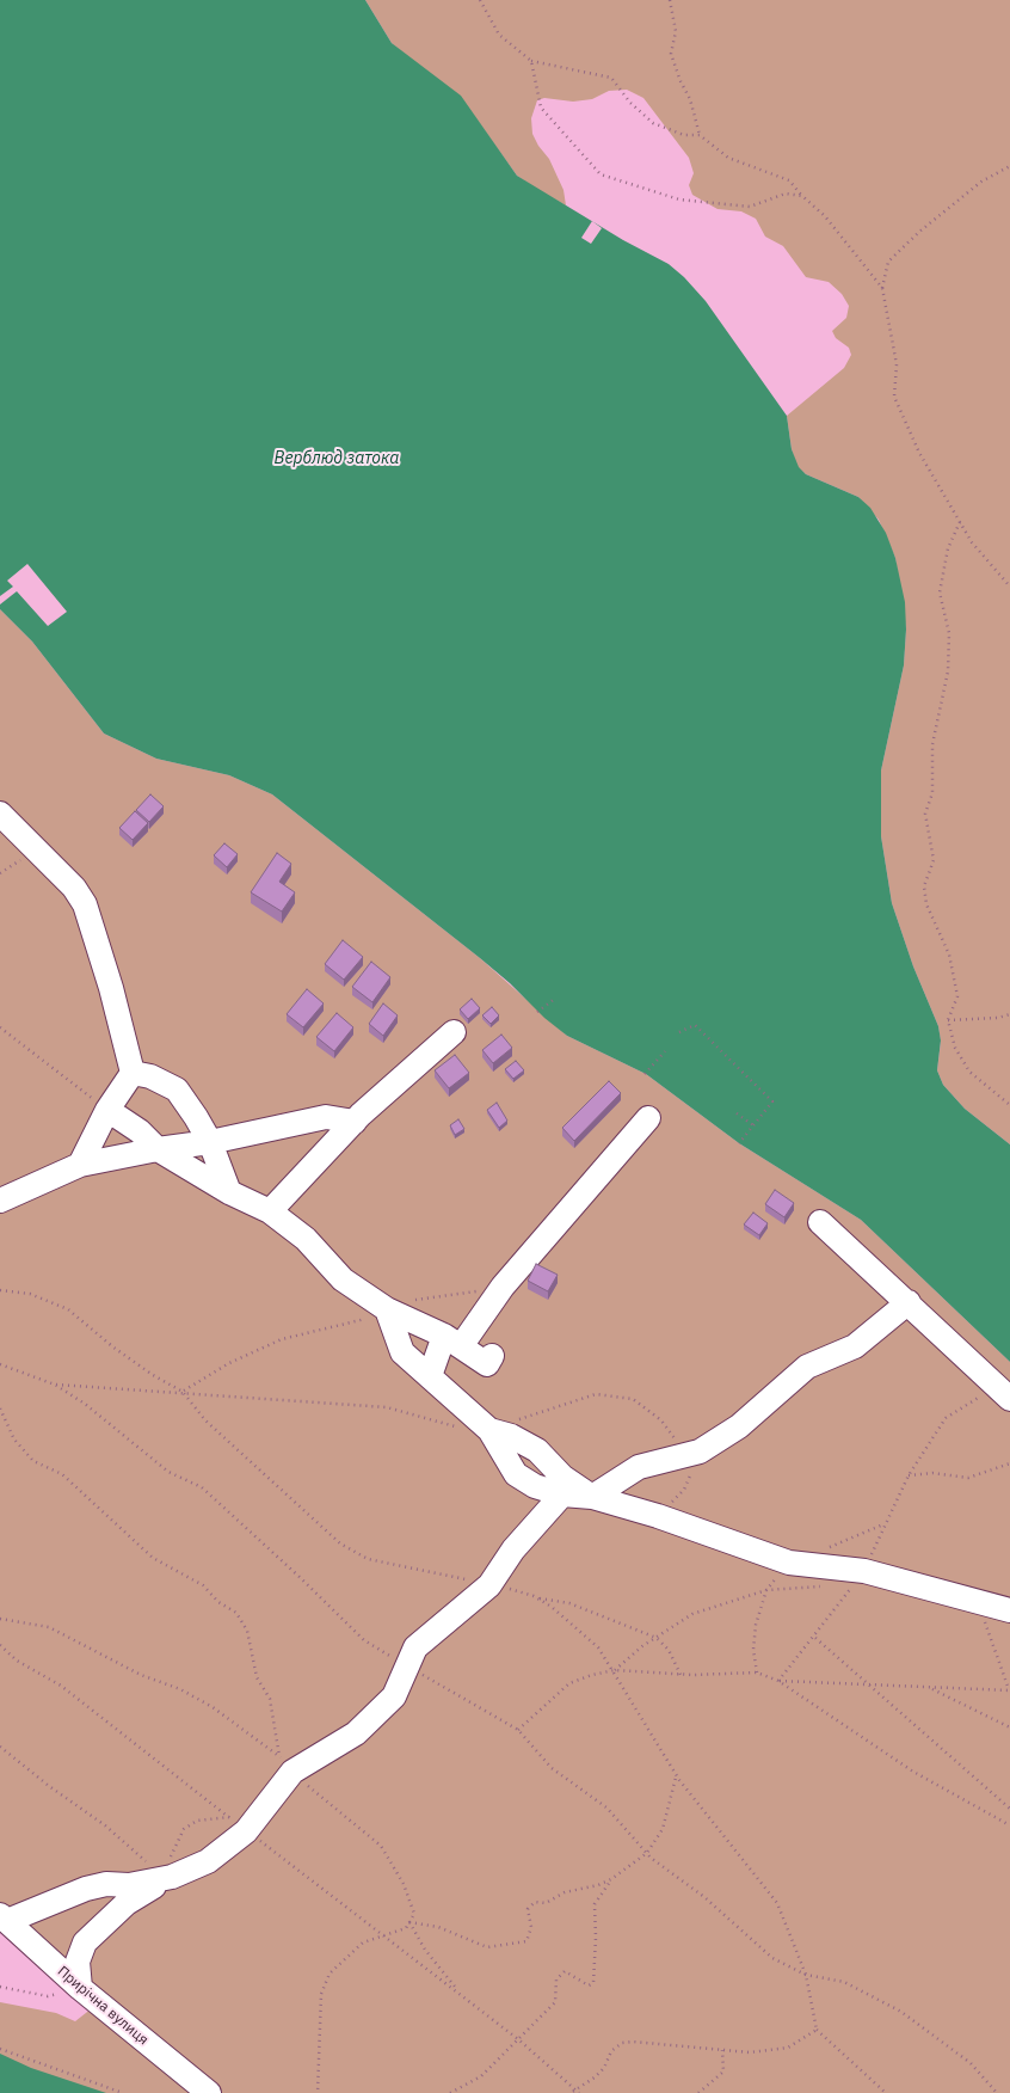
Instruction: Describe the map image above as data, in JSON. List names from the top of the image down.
{
  "streets": {
    "lane": ["Прирічна вулиця"]
  },
  "water": ["Верблюд затока"]
}
